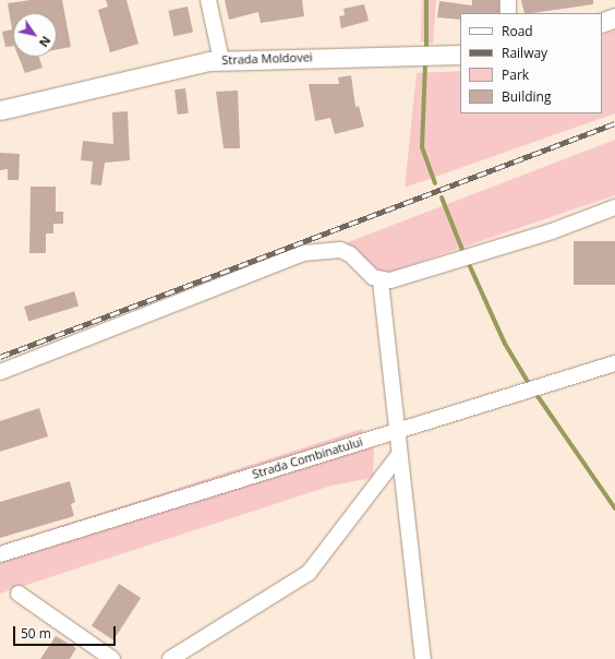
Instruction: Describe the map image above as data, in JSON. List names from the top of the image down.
{
  "streets": {
    "main road": ["Strada Moldovei"],
    "street": ["Strada Combinatului"]
  },
  "legend": [
    "Road",
    "Railway",
    "Park",
    "Building"
  ],
  "scale_bar": "50 m",
  "north": "bottom right"
}
